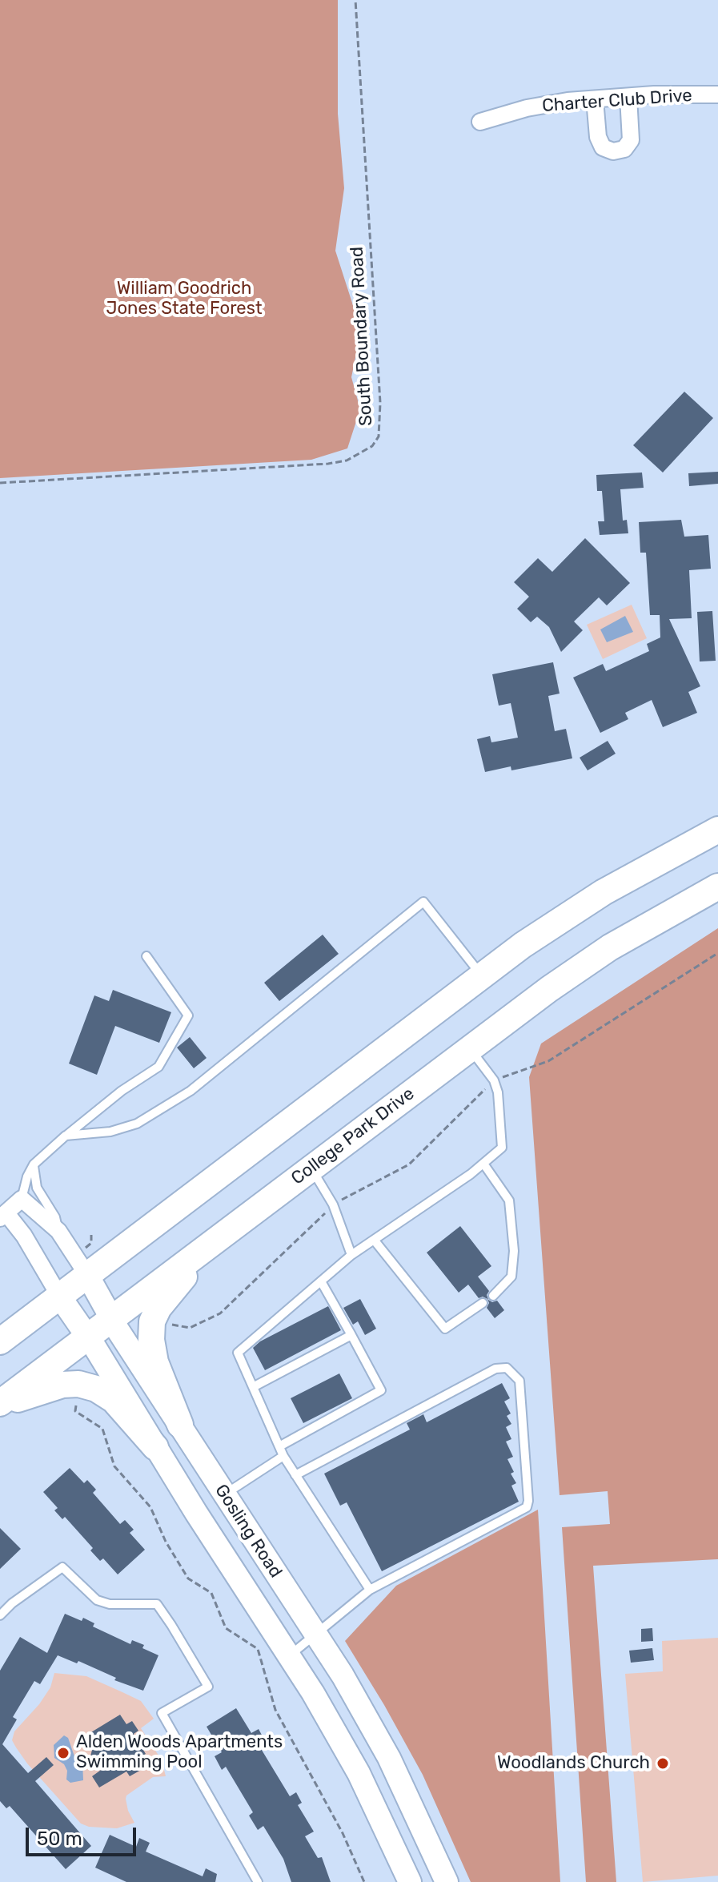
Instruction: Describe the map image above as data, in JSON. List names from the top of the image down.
{
  "streets": {
    "main road": ["College Park Drive", "Gosling Road"],
    "street": ["Charter Club Drive"],
    "path": ["South Boundary Road"]
  },
  "crossings": [
    ["College Park Drive", "Gosling Road"]
  ],
  "parks": ["William Goodrich Jones State Forest"],
  "places": ["Alden Woods Apartments Swimming Pool", "Woodlands Church"],
  "scale_bar": "50 m"
}
